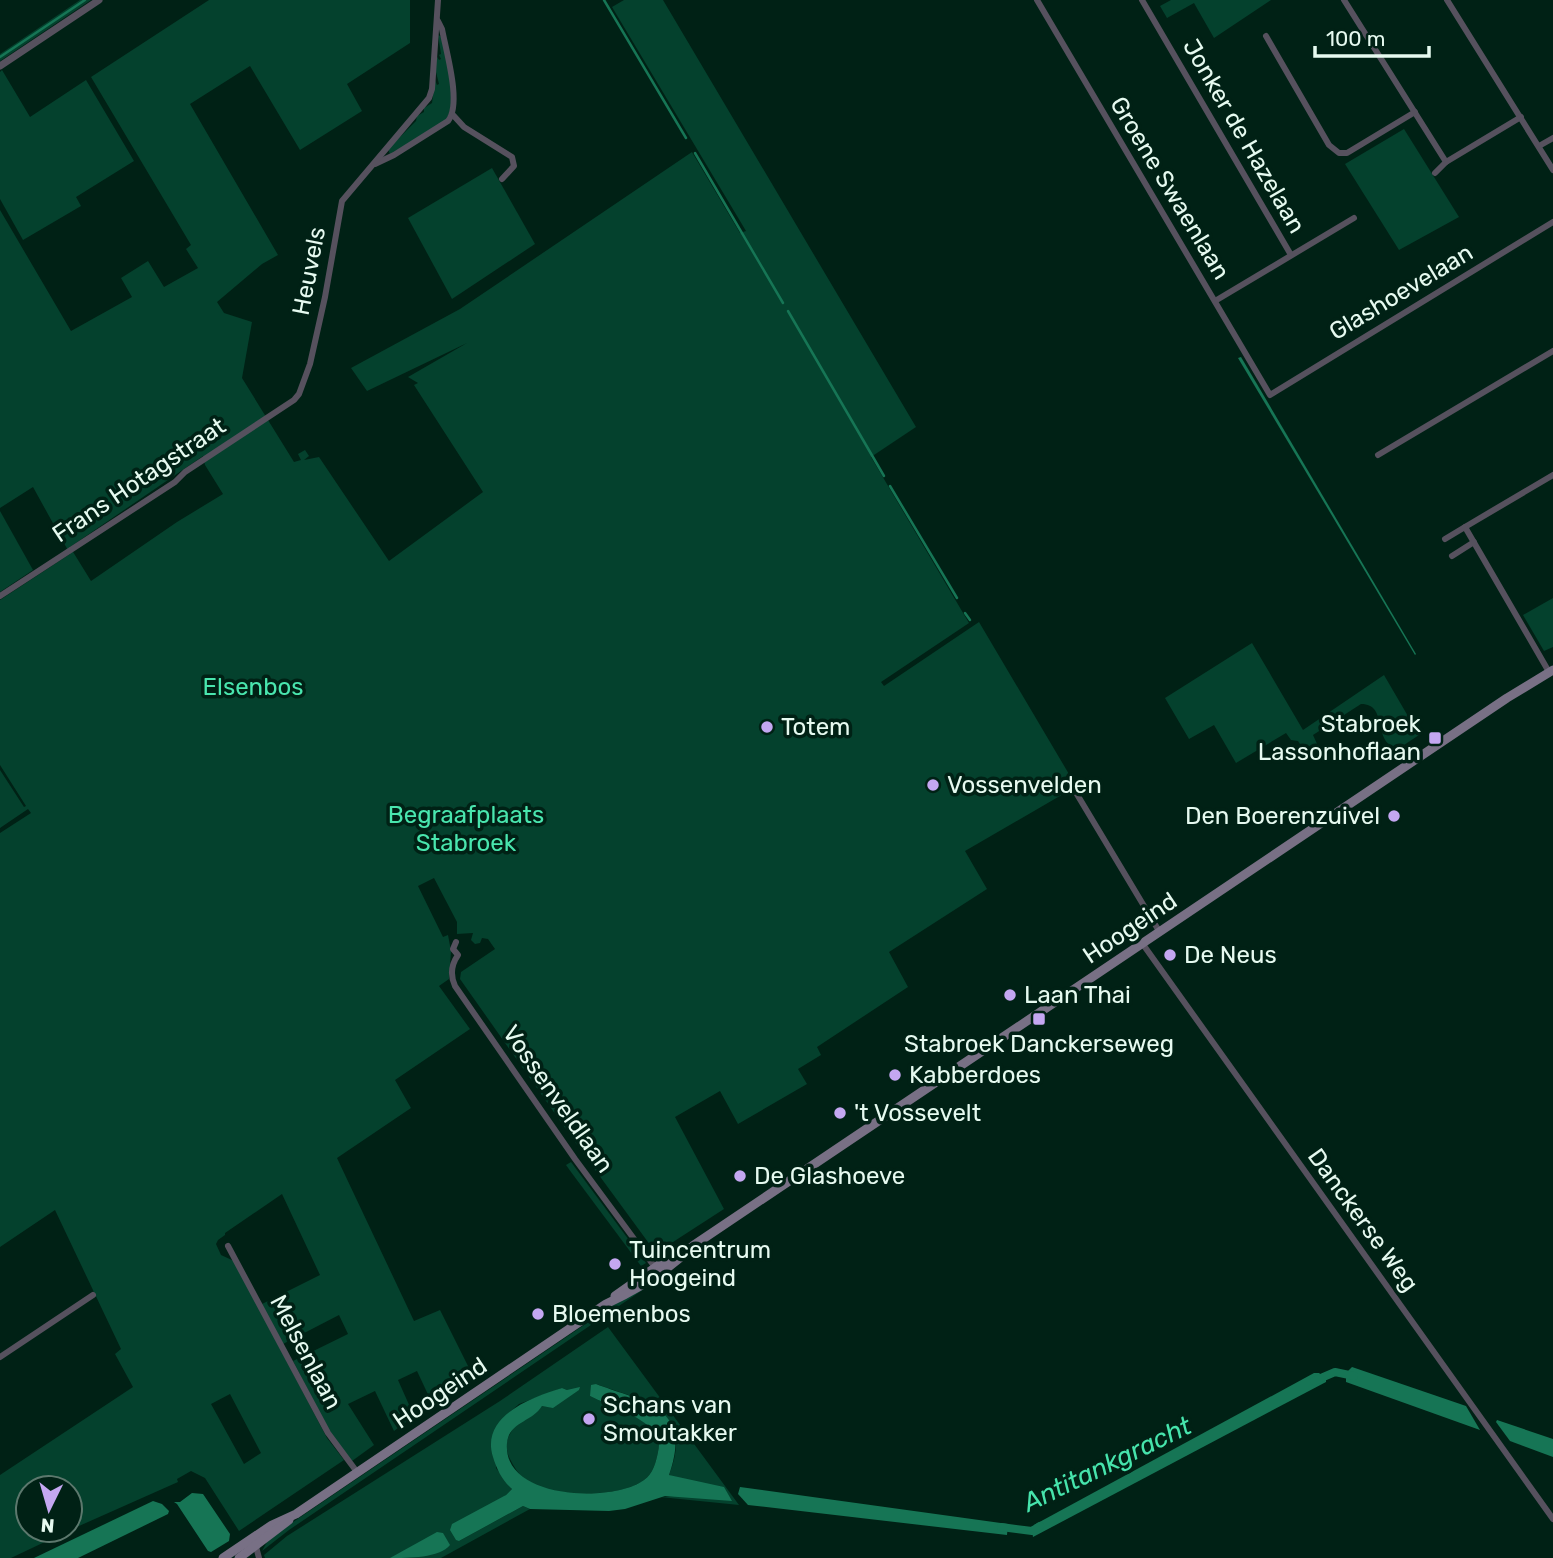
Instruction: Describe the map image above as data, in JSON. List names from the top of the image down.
{
  "streets": {
    "main road": ["Hoogeind"],
    "street": [
      "Jonker de Hazelaan",
      "Groene Swaenlaan",
      "Heuvels",
      "Glashoevelaan",
      "Frans Hotagstraat",
      "Vossenveldlaan",
      "Danckerse Weg",
      "Melsenlaan"
    ]
  },
  "crossings": [
    ["Groene Swaenlaan", "Glashoevelaan"],
    ["Heuvels", "Frans Hotagstraat"],
    ["Hoogeind", "Vossenveldlaan"],
    ["Hoogeind", "Danckerse Weg"],
    ["Hoogeind", "Melsenlaan"]
  ],
  "water": ["Antitankgracht"],
  "parks": ["Elsenbos", "Begraafplaats Stabroek"],
  "places": {
    "other": [
      "Totem",
      "Vossenvelden",
      "Den Boerenzuivel",
      "De Neus",
      "Laan Thai",
      "Kabberdoes",
      "'t Vossevelt",
      "De Glashoeve",
      "Tuincentrum Hoogeind",
      "Bloemenbos",
      "Schans van Smoutakker"
    ],
    "transit": ["Stabroek Lassonhoflaan", "Stabroek Danckerseweg"]
  },
  "scale_bar": "100 m",
  "north": "bottom"
}
